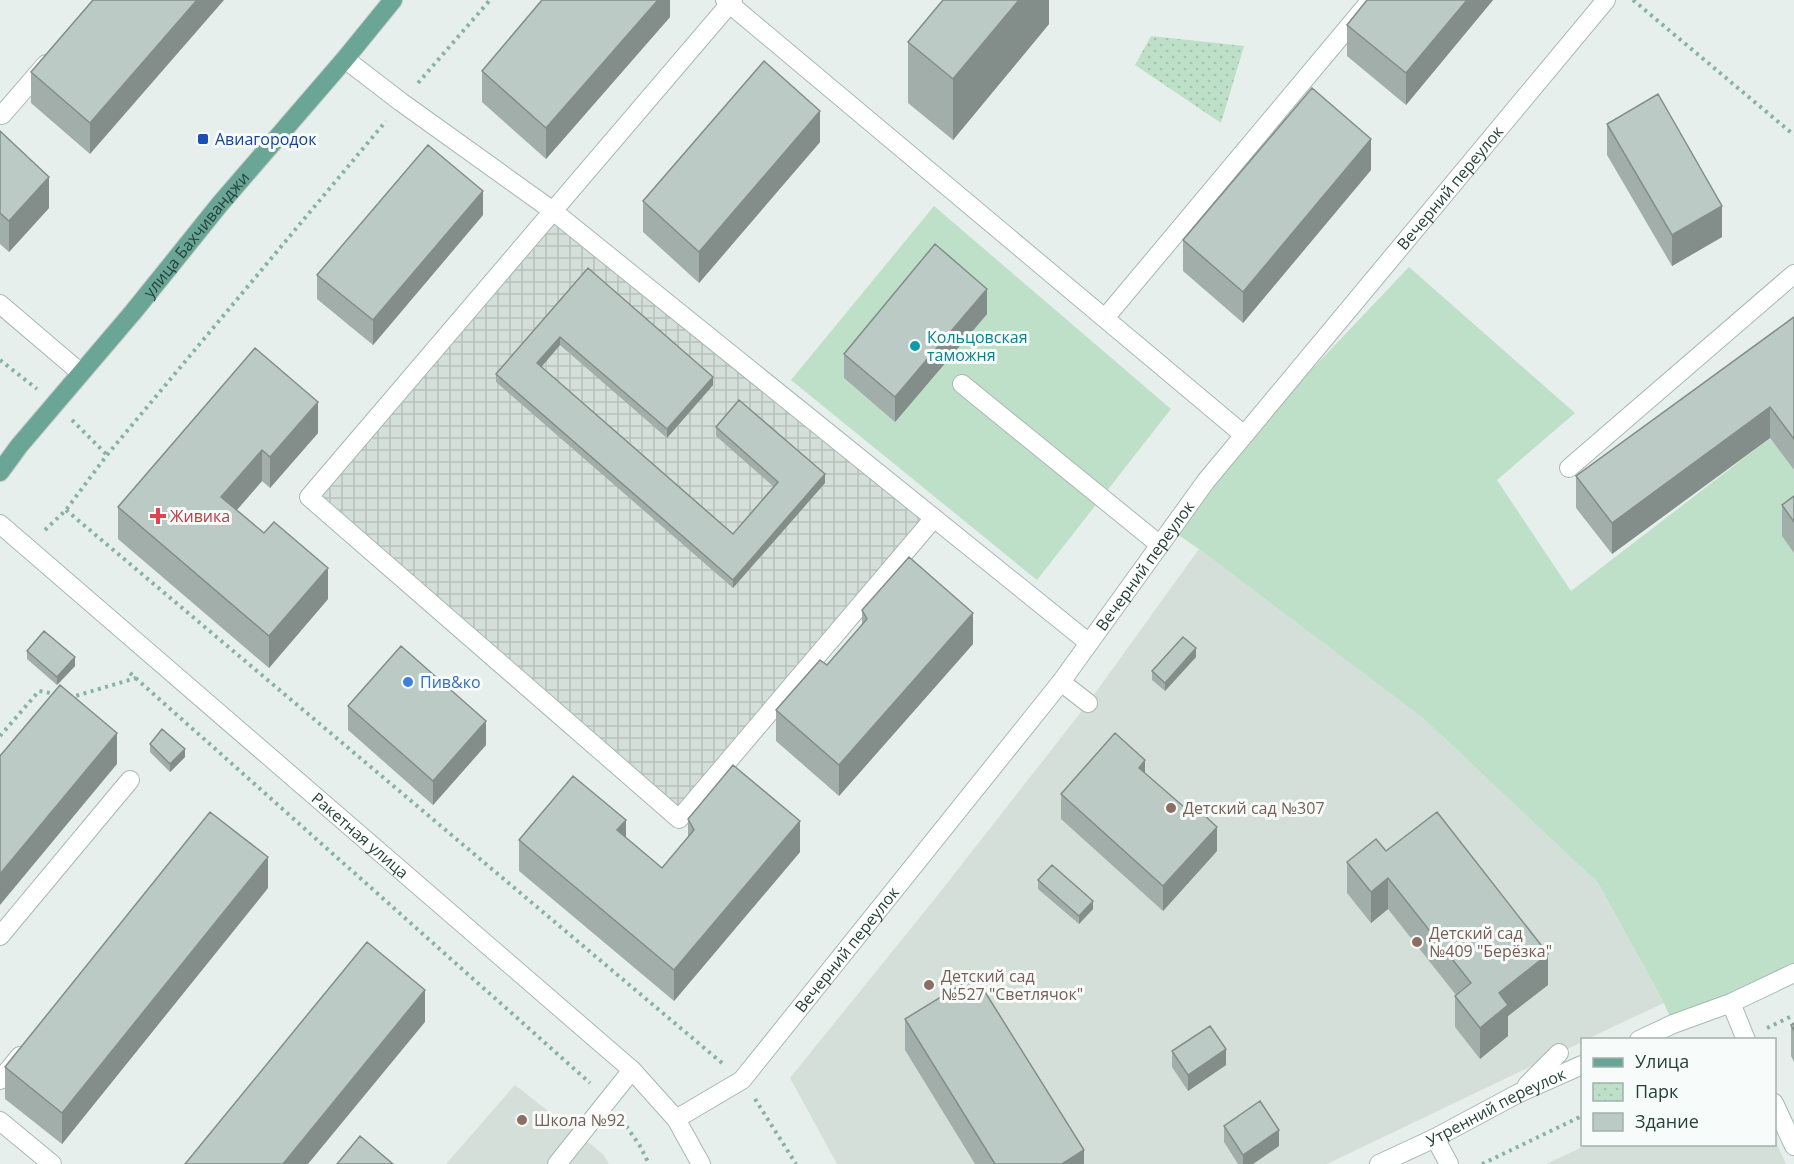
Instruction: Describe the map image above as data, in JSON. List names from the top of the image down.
{
  "streets": {
    "main road": ["улица Бахчиванджи"],
    "street": ["Вечерний переулок", "Ракетная улица", "Утренний переулок"]
  },
  "crossings": [
    ["Вечерний переулок", "Ракетная улица"]
  ],
  "places": {
    "transit": ["Авиагородок"],
    "other": [
      "Кольцовская таможня",
      "Пив&ко",
      "Детский сад №307",
      "Детский сад №409 \"Берёзка\"",
      "Детский сад №527 \"Светлячок\"",
      "Школа №92"
    ],
    "health": ["Живика"]
  },
  "legend": ["Улица", "Парк", "Здание"]
}
